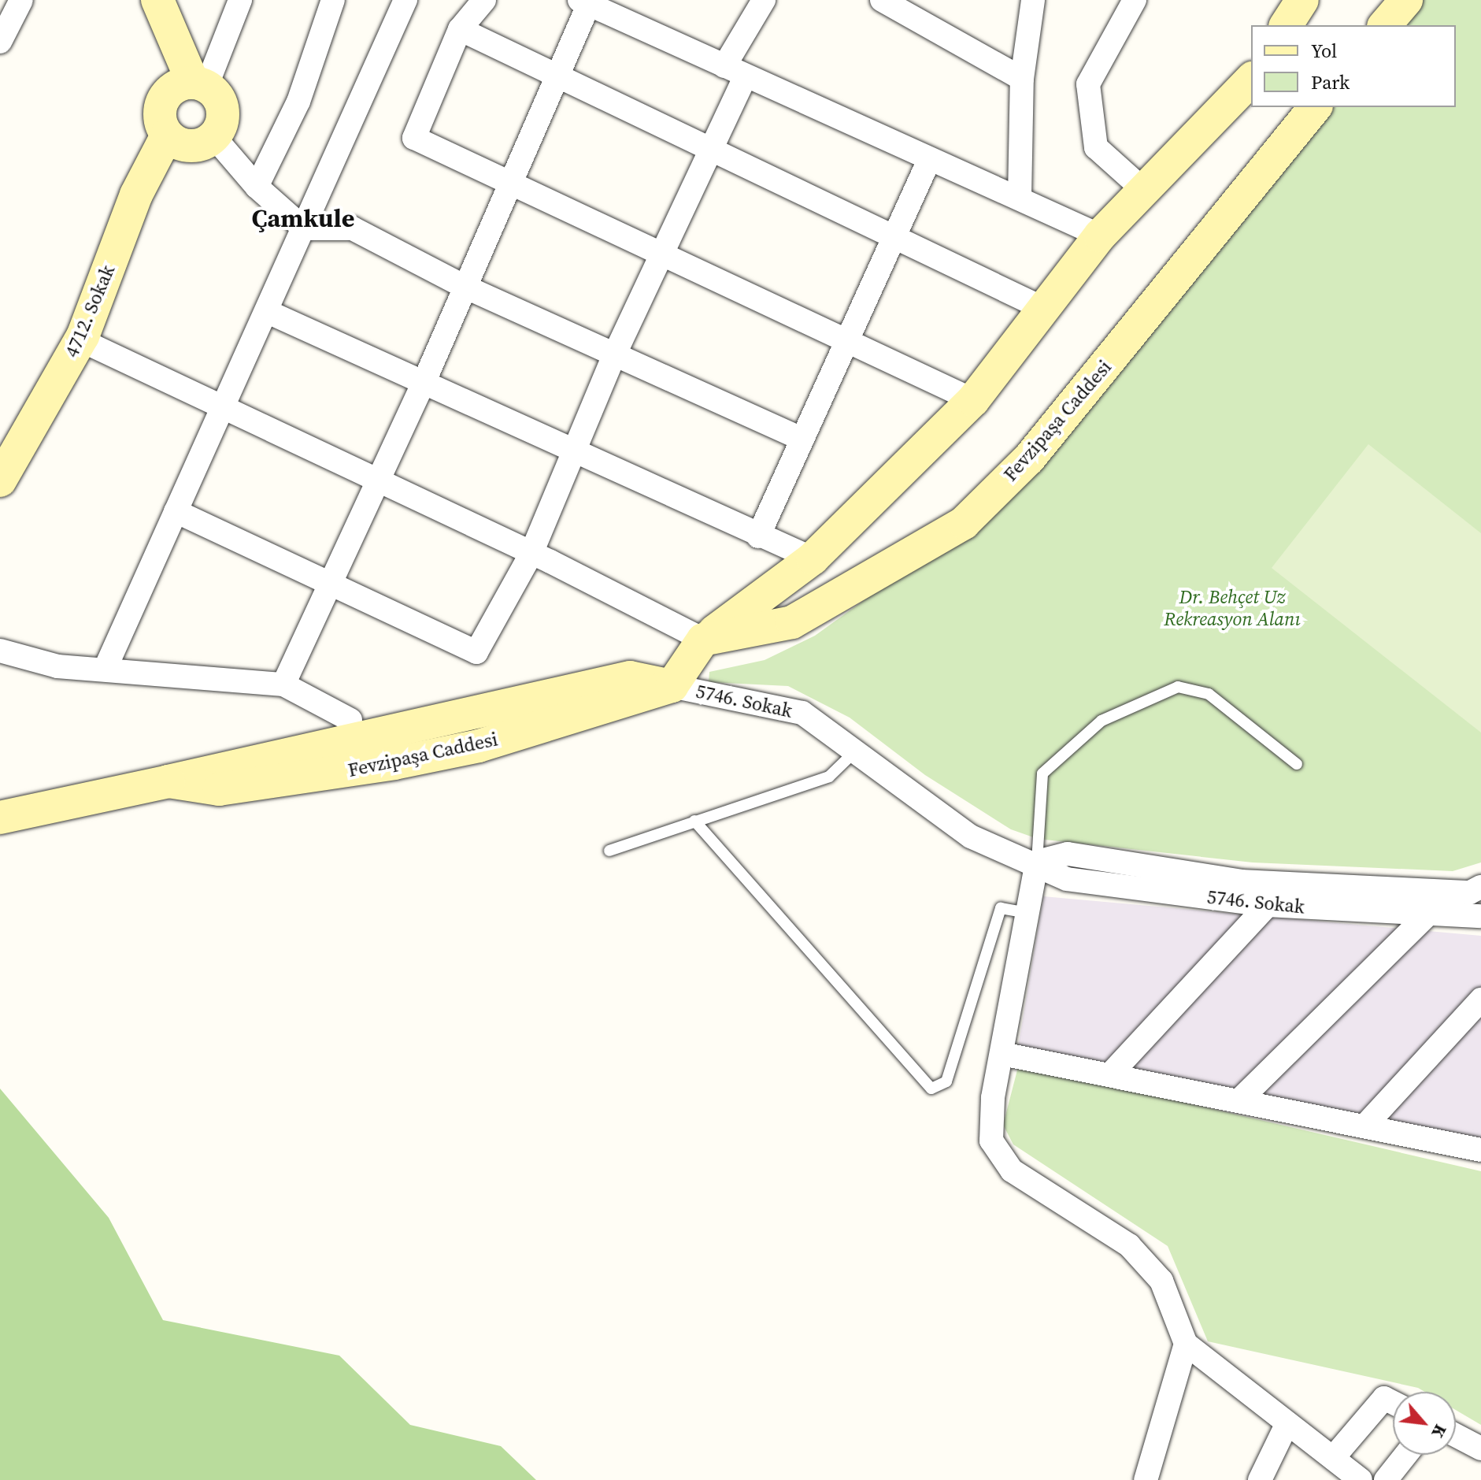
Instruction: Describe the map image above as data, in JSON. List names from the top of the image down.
{
  "streets": {
    "street": ["4712. Sokak", "Fevzipaşa Caddesi", "5746. Sokak"]
  },
  "crossings": [
    ["Fevzipaşa Caddesi", "5746. Sokak"]
  ],
  "districts": ["Çamkule"],
  "parks": ["Dr. Behçet Uz Rekreasyon Alanı"],
  "legend": ["Yol", "Park"],
  "north": "bottom right"
}
